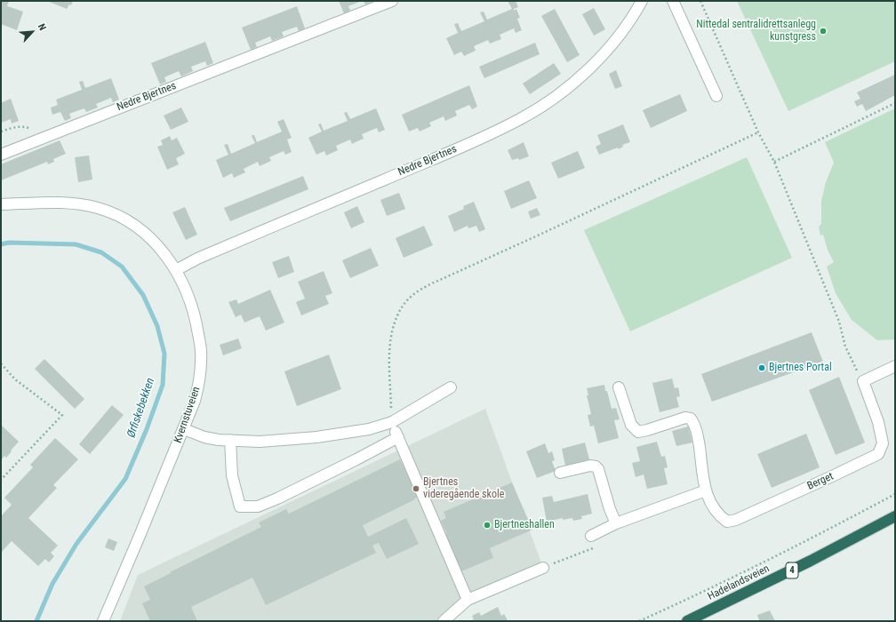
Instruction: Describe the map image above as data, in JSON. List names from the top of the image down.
{
  "streets": {
    "highway": ["4", "Hadelandsveien"],
    "street": ["Nedre Bjertnes", "Kvernstuveien", "Berget"]
  },
  "crossings": [
    ["Nedre Bjertnes", "Kvernstuveien"]
  ],
  "water": ["Ørfiskebekken"],
  "places": [
    "Nittedal sentralidrettsanlegg kunstgress",
    "Bjertnes Portal",
    "Bjertnes videregående skole",
    "Bjertneshallen"
  ],
  "north": "top right"
}
